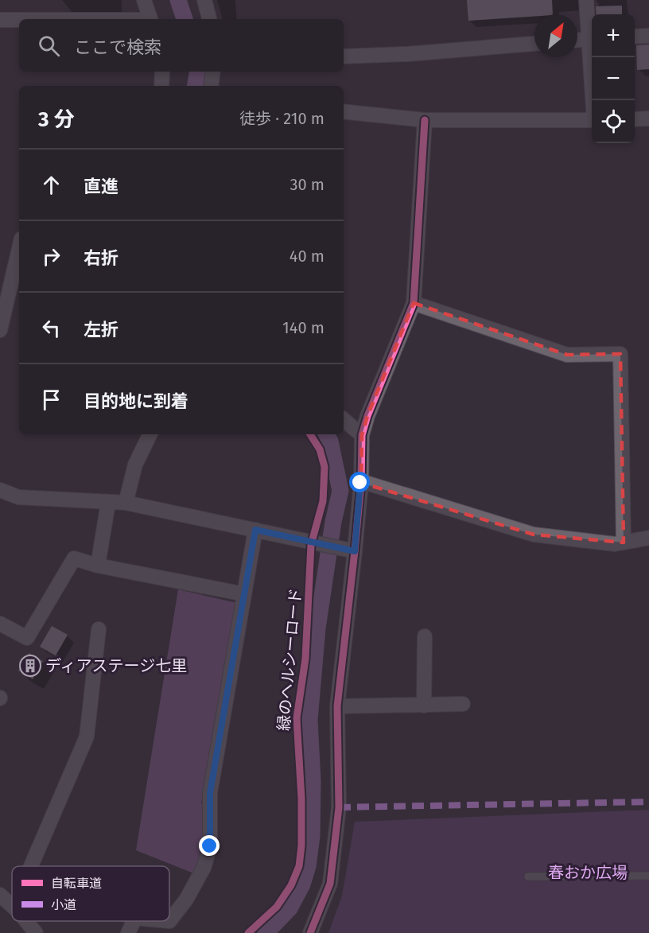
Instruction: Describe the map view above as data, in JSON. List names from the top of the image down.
{
  "streets": {
    "cycle path": ["緑のヘルシーロード"]
  },
  "parks": ["春おか広場"],
  "places": {
    "building": ["ディアステージ七里"]
  },
  "legend": ["自転車道", "小道"],
  "north": "top right",
  "page": {
    "map_buttons": ["+", "−"],
    "search": "ここで検索",
    "heading": ["3 分", "徒歩 · 210 m"],
    "list": [
      ["直進", "30 m"],
      ["右折", "40 m"],
      ["左折", "140 m"],
      "目的地に到着"
    ]
  }
}
